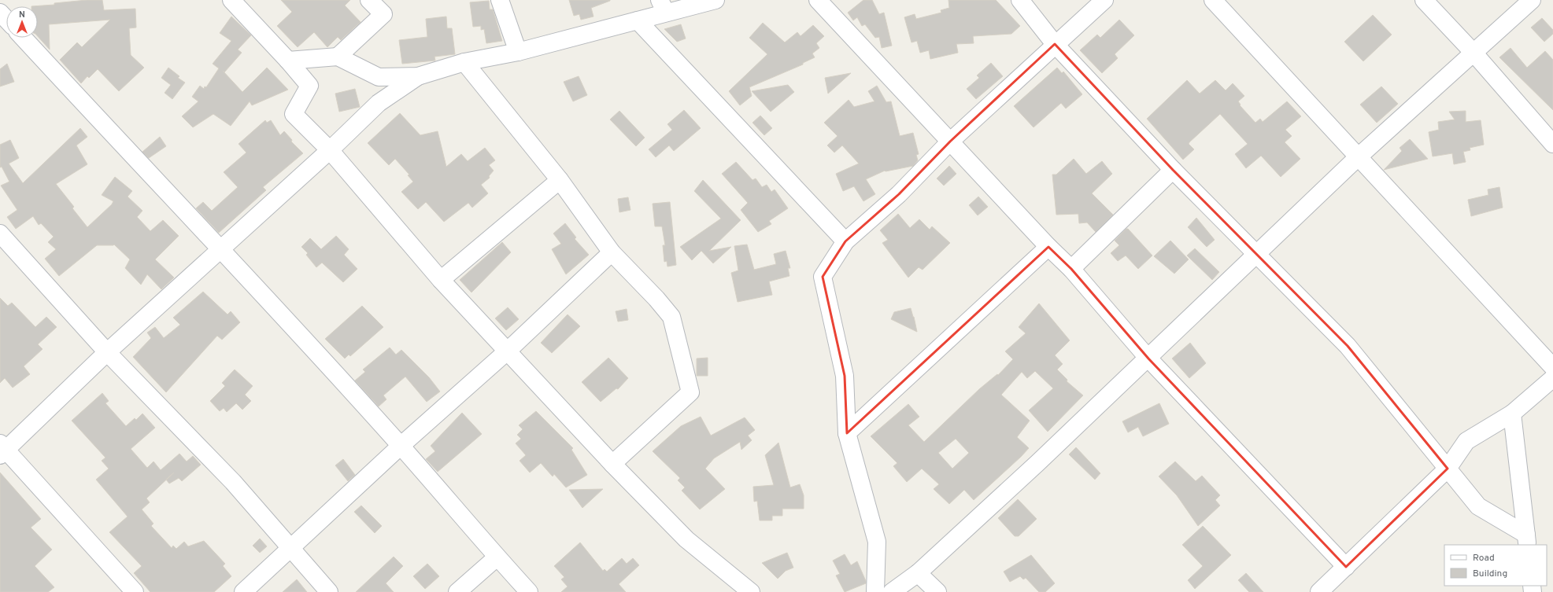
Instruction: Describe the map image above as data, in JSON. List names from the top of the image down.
{
  "legend": ["Road", "Building"],
  "north": "top"
}
